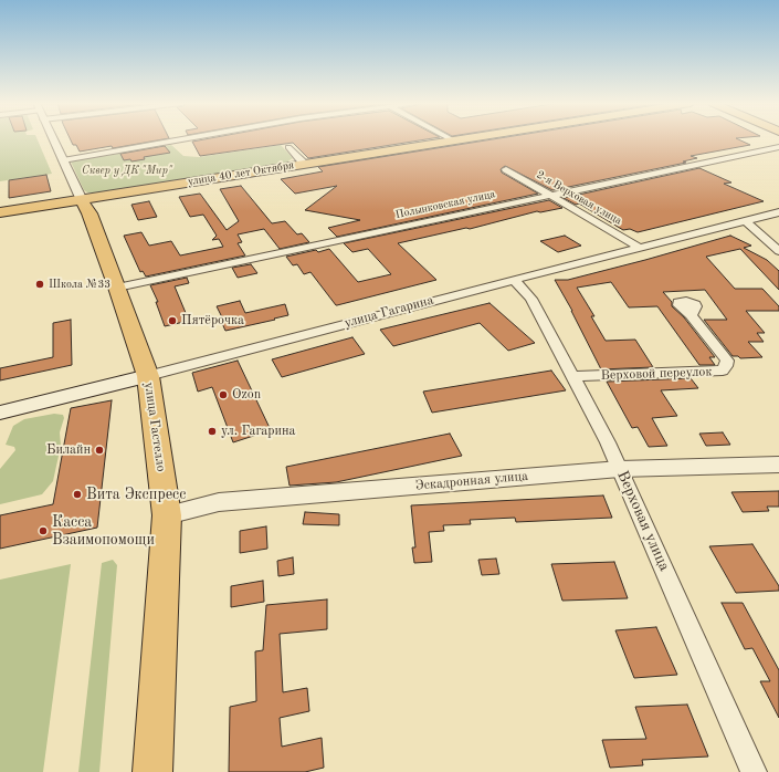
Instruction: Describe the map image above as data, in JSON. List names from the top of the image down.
{
  "streets": {
    "main road": ["улица 40 лет Октября", "улица Гагарина", "улица Гастелло"],
    "street": [
      "2-я Верховая улица",
      "Полынковская улица",
      "Верховой переулок",
      "Эскадронная улица",
      "Верховая улица"
    ]
  },
  "crossings": [
    ["улица 40 лет Октября", "улица Гастелло"],
    ["2-я Верховая улица", "Полынковская улица"],
    ["2-я Верховая улица", "улица Гагарина"],
    ["Полынковская улица", "улица Гастелло"],
    ["улица Гагарина", "улица Гастелло"],
    ["улица Гагарина", "Верховая улица"],
    ["Верховой переулок", "Верховая улица"],
    ["улица Гастелло", "Эскадронная улица"],
    ["Эскадронная улица", "Верховая улица"]
  ],
  "parks": ["Сквер у ДК \"Мир\""],
  "places": [
    "Школа №33",
    "Пятёрочка",
    "Ozon",
    "ул. Гагарина",
    "Билайн",
    "Вита Экспресс",
    "Касса Взаимопомощи"
  ]
}
